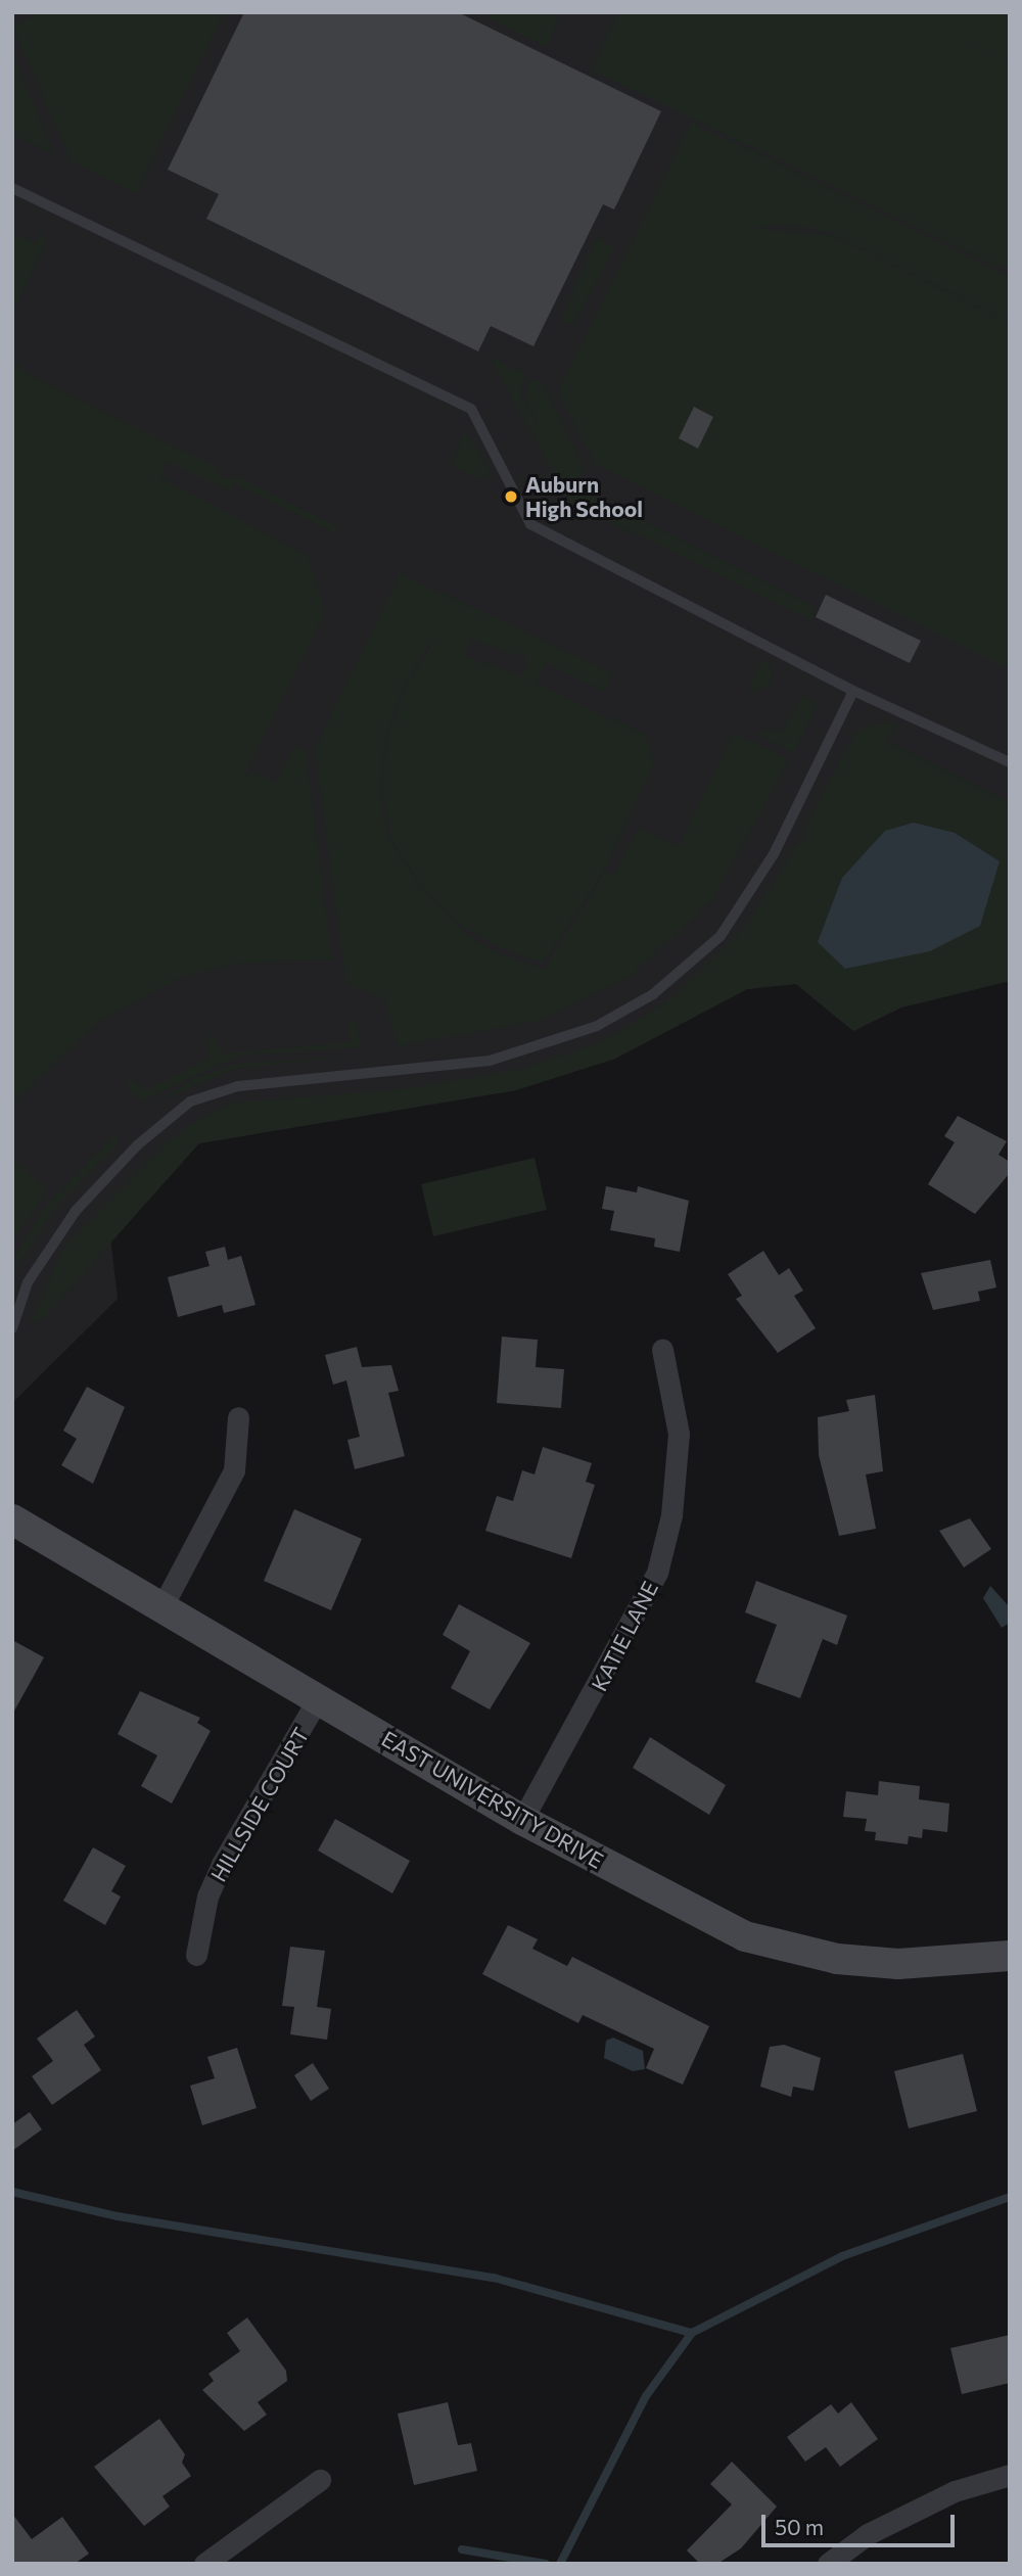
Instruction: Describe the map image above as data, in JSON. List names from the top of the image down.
{
  "streets": {
    "main road": ["EAST UNIVERSITY DRIVE"],
    "street": ["KATIE LANE", "HILLSIDE COURT"]
  },
  "crossings": [
    ["KATIE LANE", "EAST UNIVERSITY DRIVE"],
    ["EAST UNIVERSITY DRIVE", "HILLSIDE COURT"]
  ],
  "places": ["Auburn High School"],
  "scale_bar": "50 m"
}
